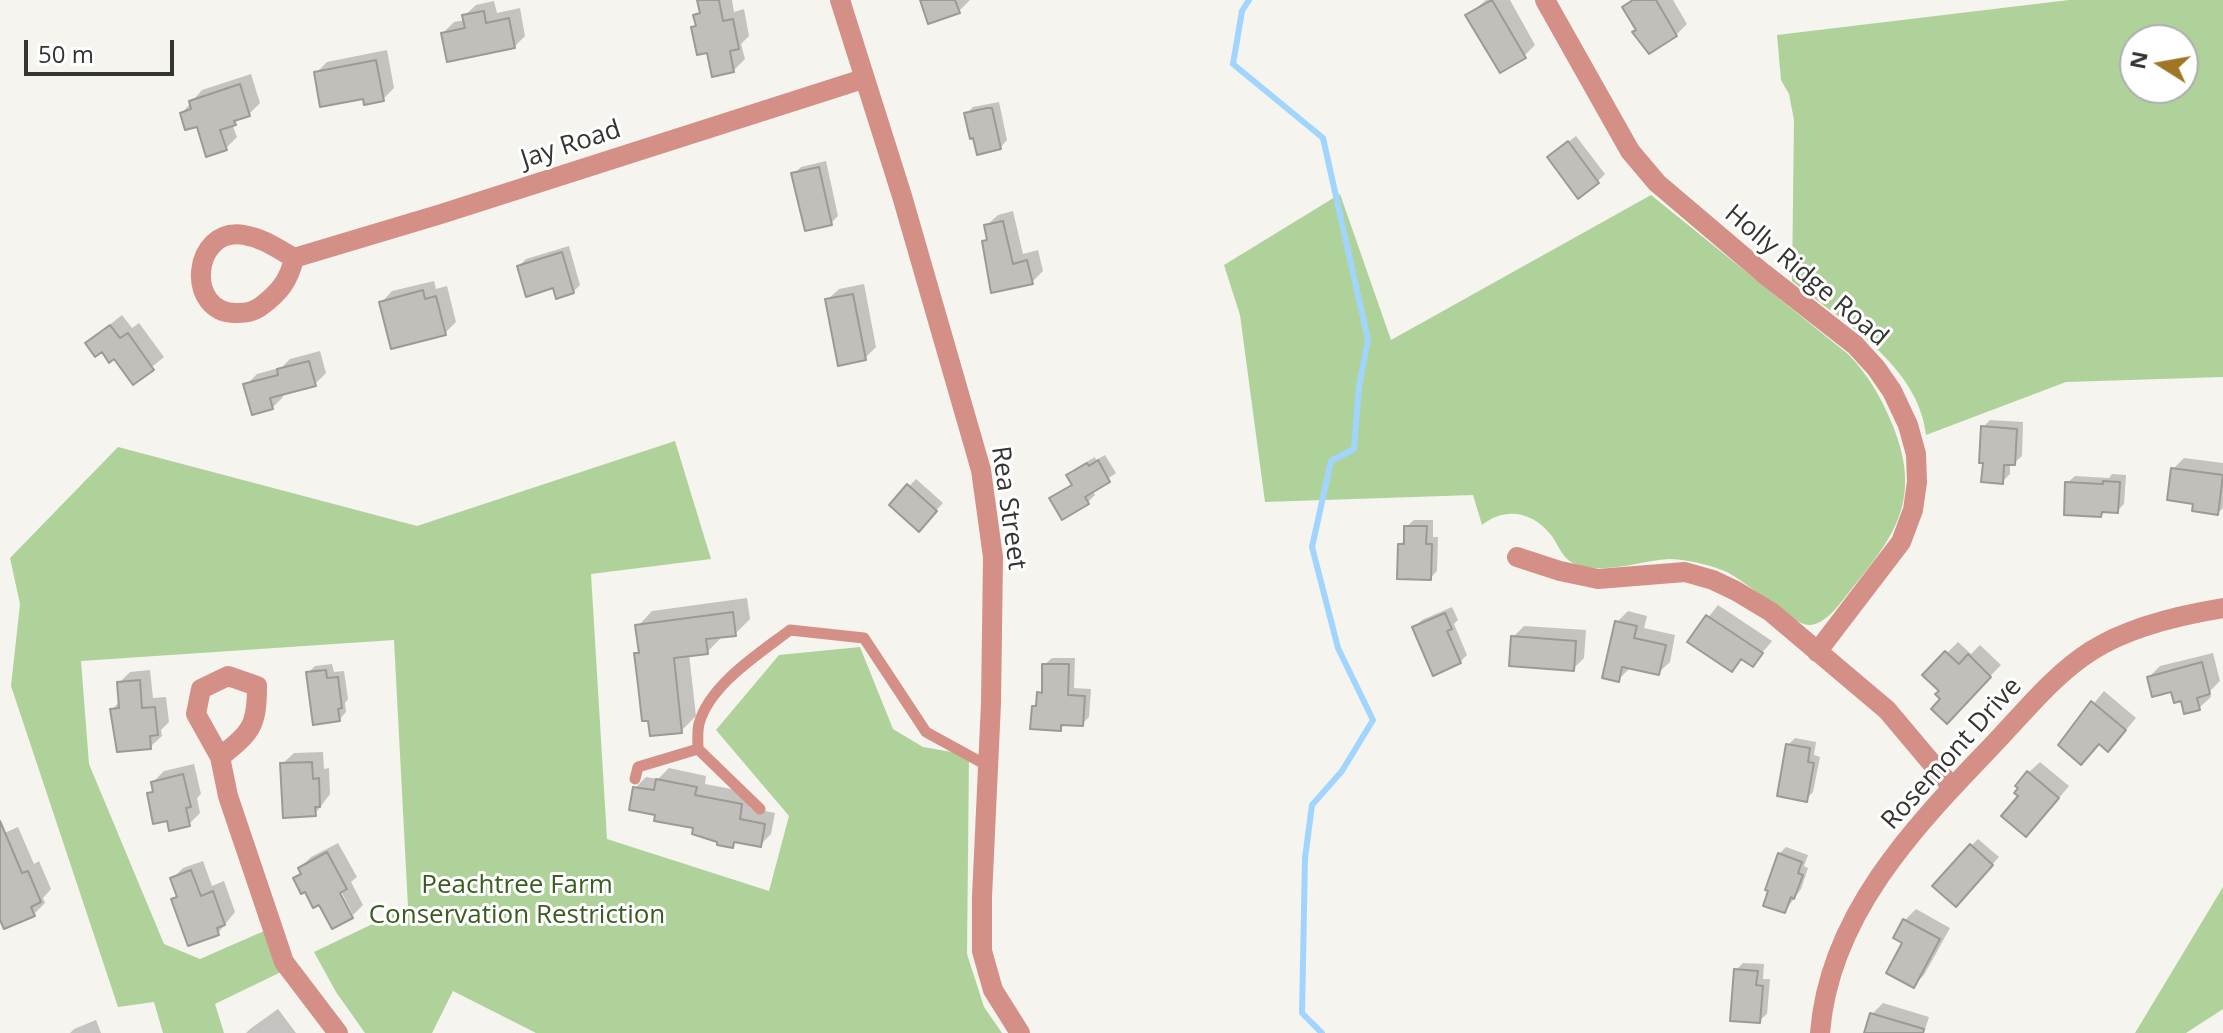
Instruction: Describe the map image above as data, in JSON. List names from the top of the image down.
{
  "streets": {
    "street": [
      "Jay Road",
      "Holly Ridge Road",
      "Rea Street",
      "Rosemont Drive"
    ]
  },
  "crossings": [
    ["Jay Road", "Rea Street"]
  ],
  "parks": ["Peachtree Farm Conservation Restriction"],
  "scale_bar": "50 m",
  "north": "left"
}
